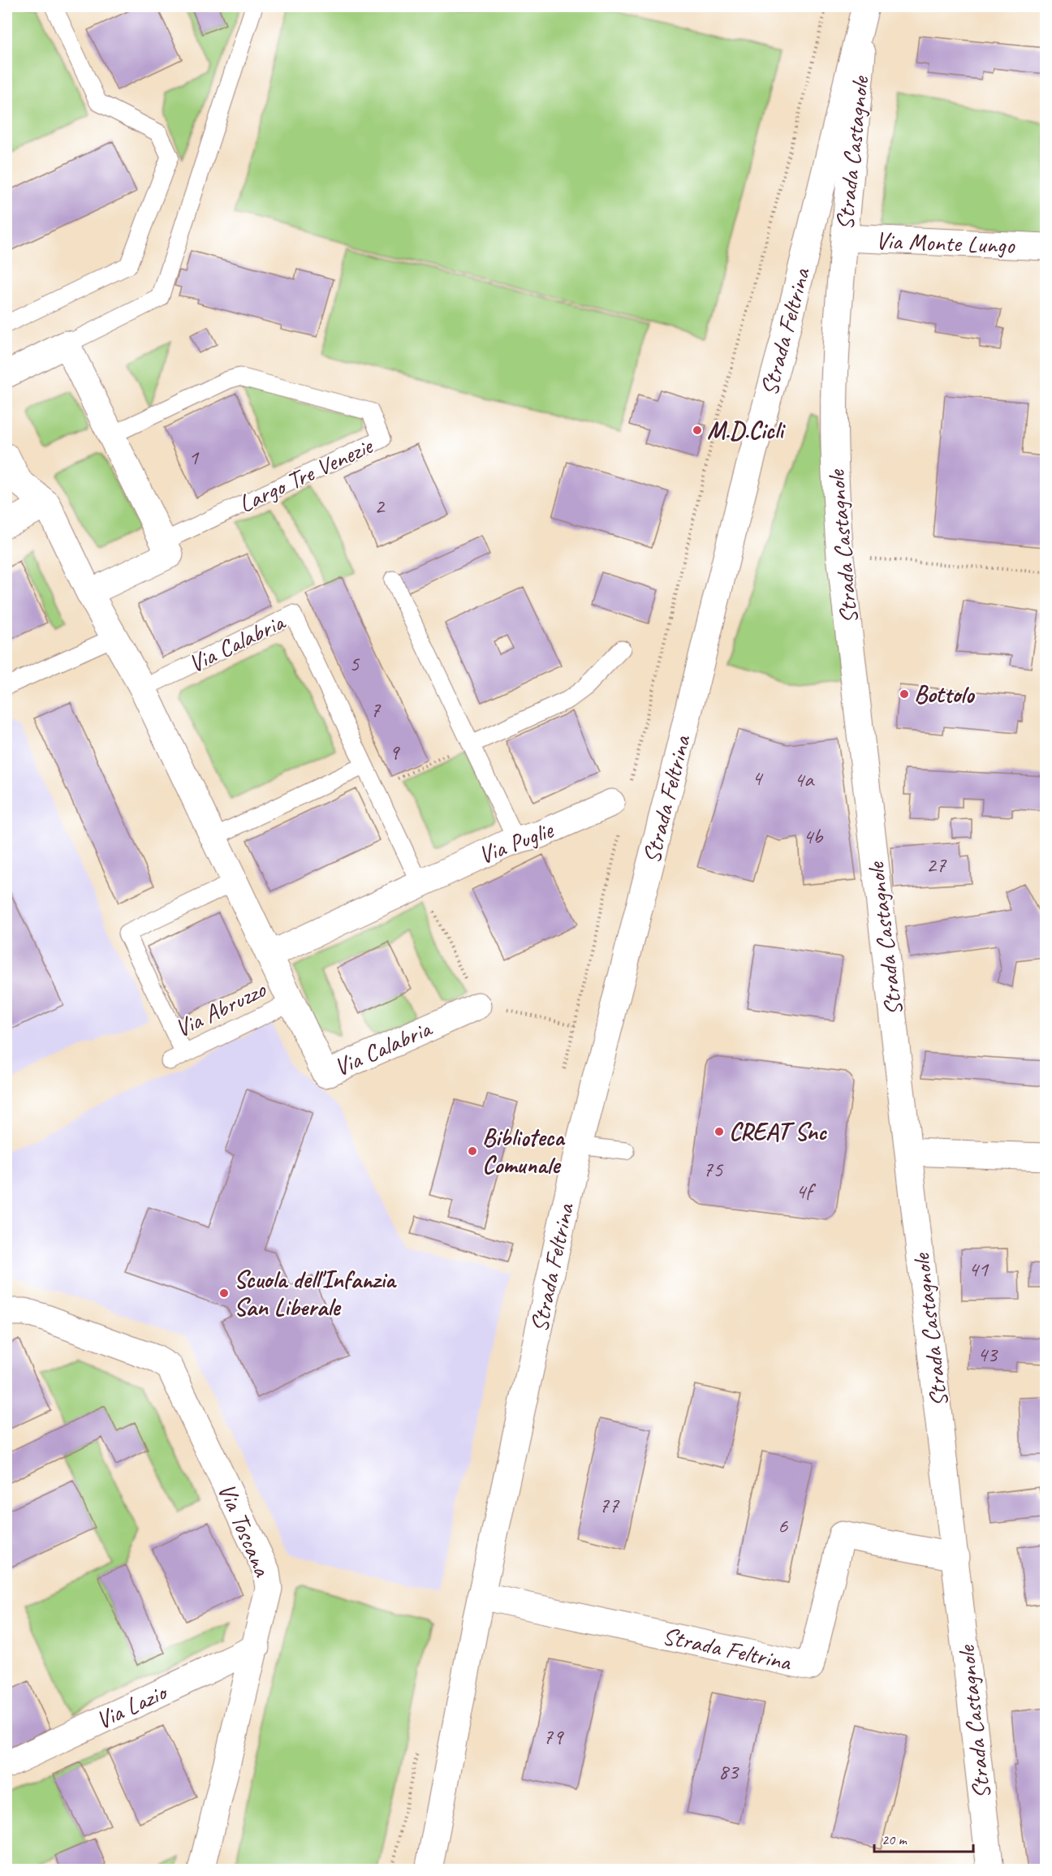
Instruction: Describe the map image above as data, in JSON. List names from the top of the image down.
{
  "streets": {
    "main road": [
      "Strada Castagnole",
      "Via Monte Lungo",
      "Strada Feltrina",
      "Via Calabria",
      "Via Puglie",
      "Via Toscana",
      "Via Lazio"
    ],
    "lane": ["Largo Tre Venezie", "Via Abruzzo"]
  },
  "crossings": [
    ["Strada Castagnole", "Via Monte Lungo"],
    ["Strada Castagnole", "Strada Feltrina"],
    ["Via Calabria", "Via Puglie"],
    ["Via Calabria", "Via Abruzzo"],
    ["Via Toscana", "Via Lazio"]
  ],
  "places": [
    "M.D.Cicli",
    "Bottolo",
    "CREAT Snc",
    "Biblioteca Comunale",
    "Scuola dell'Infanzia San Liberale"
  ],
  "house_numbers": [
    "1",
    "2",
    "5",
    "7",
    "9",
    "4",
    "4a",
    "4b",
    "27",
    "75",
    "4f",
    "41",
    "43",
    "77",
    "6",
    "79",
    "83"
  ],
  "scale_bar": "20 m"
}
